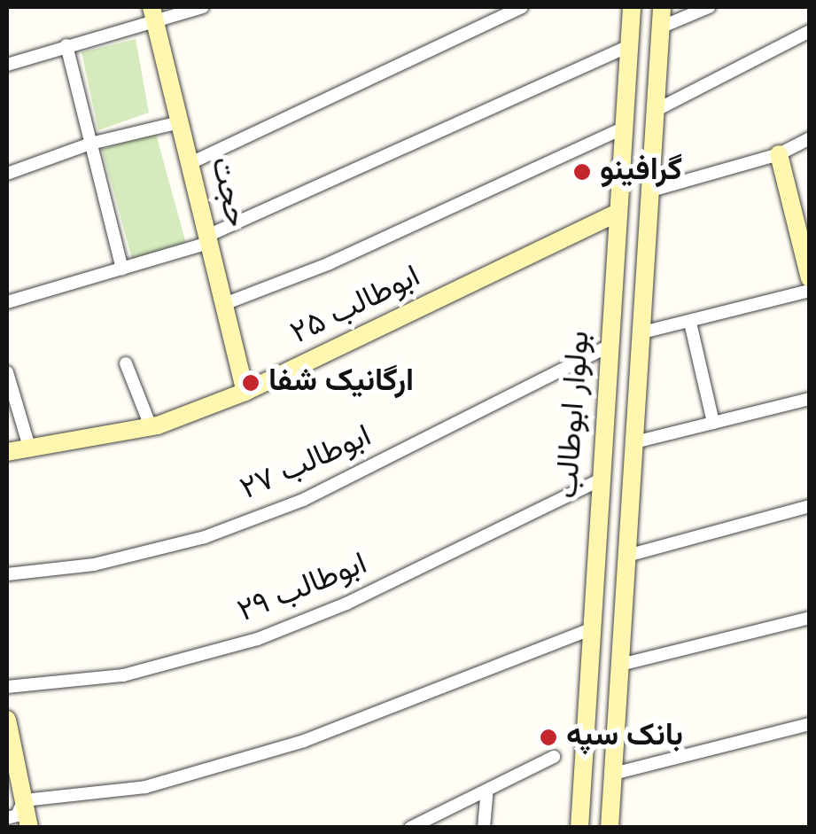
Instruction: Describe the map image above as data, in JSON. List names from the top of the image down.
{
  "streets": {
    "main road": ["حجت", "ابوطالب ۲۵", "بولوار ابوطالب"],
    "street": ["ابوطالب ۲۷", "ابوطالب ۲۹"]
  },
  "crossings": [
    ["حجت", "ابوطالب ۲۵"],
    ["ابوطالب ۲۵", "بولوار ابوطالب"],
    ["بولوار ابوطالب", "ابوطالب ۲۷"],
    ["بولوار ابوطالب", "ابوطالب ۲۹"]
  ],
  "places": ["گرافینو", "ارگانیک شفا", "بانک سپه"]
}
